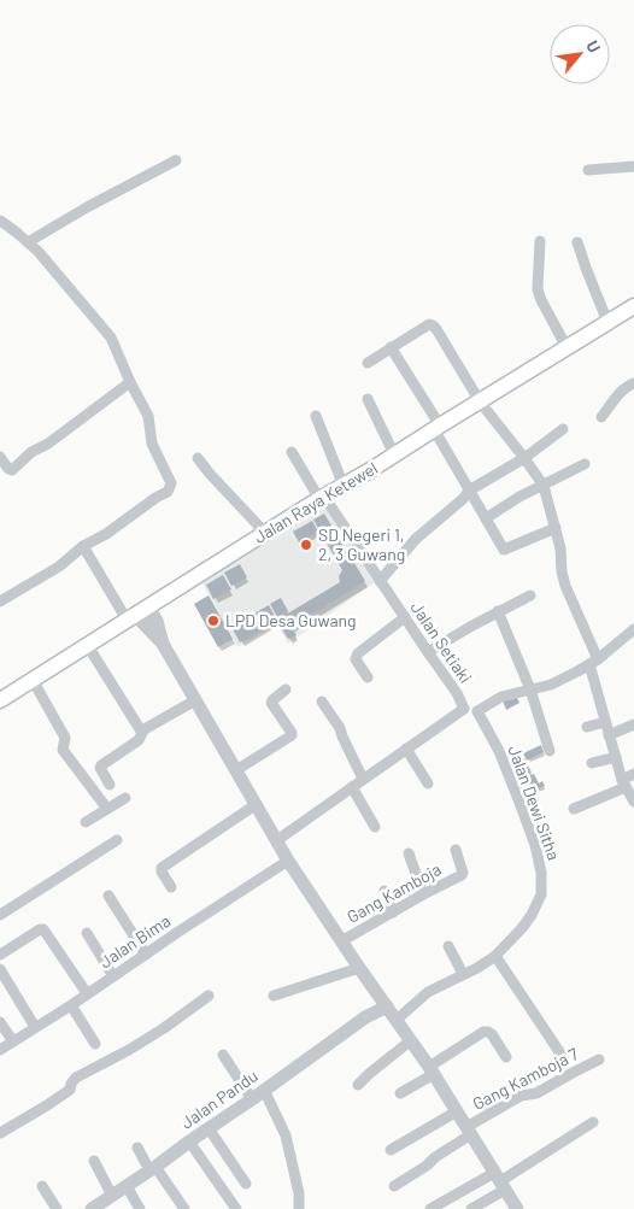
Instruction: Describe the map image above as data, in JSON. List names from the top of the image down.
{
  "streets": {
    "main road": ["Jalan Raya Ketewel"],
    "street": [
      "Jalan Setiaki",
      "Jalan Dewi Sitha",
      "Gang Kamboja",
      "Jalan Bima",
      "Gang Kamboja 7",
      "Jalan Pandu"
    ]
  },
  "crossings": [
    ["Jalan Raya Ketewel", "Jalan Setiaki"]
  ],
  "places": ["SD Negeri 1, 2, 3 Guwang", "LPD Desa Guwang"],
  "north": "top right"
}
